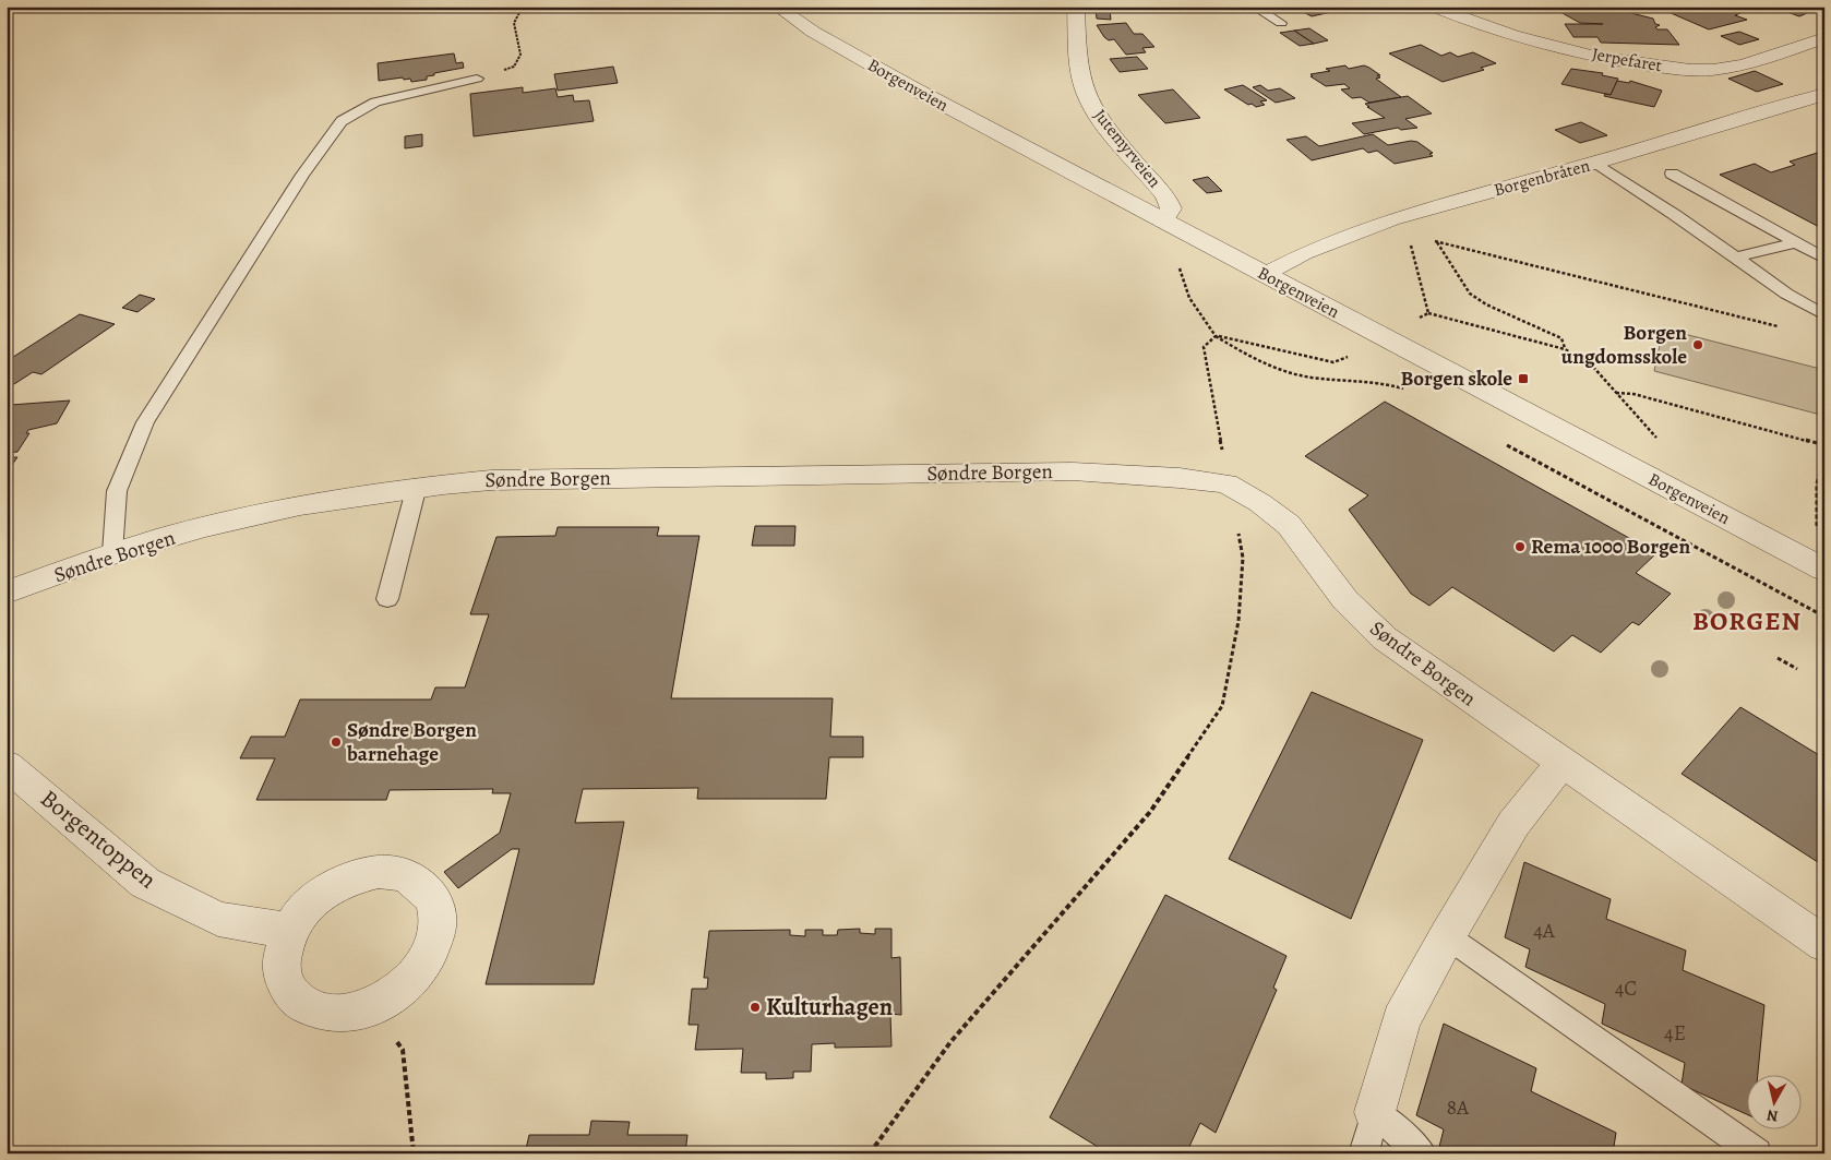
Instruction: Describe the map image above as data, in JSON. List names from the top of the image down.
{
  "streets": {
    "street": [
      "Jerpefaret",
      "Borgenveien",
      "Jutemyrveien",
      "Borgenbråten",
      "Søndre Borgen",
      "Borgentoppen"
    ]
  },
  "crossings": [
    ["Borgenveien", "Jutemyrveien"],
    ["Borgenveien", "Borgenbråten"]
  ],
  "districts": ["BORGEN"],
  "places": {
    "other": [
      "Borgen ungdomsskole",
      "Rema 1000 Borgen",
      "Søndre Borgen barnehage",
      "Kulturhagen"
    ],
    "transit": ["Borgen skole"]
  },
  "house_numbers": [
    "4A",
    "4C",
    "4E",
    "8A"
  ],
  "north": "bottom"
}
